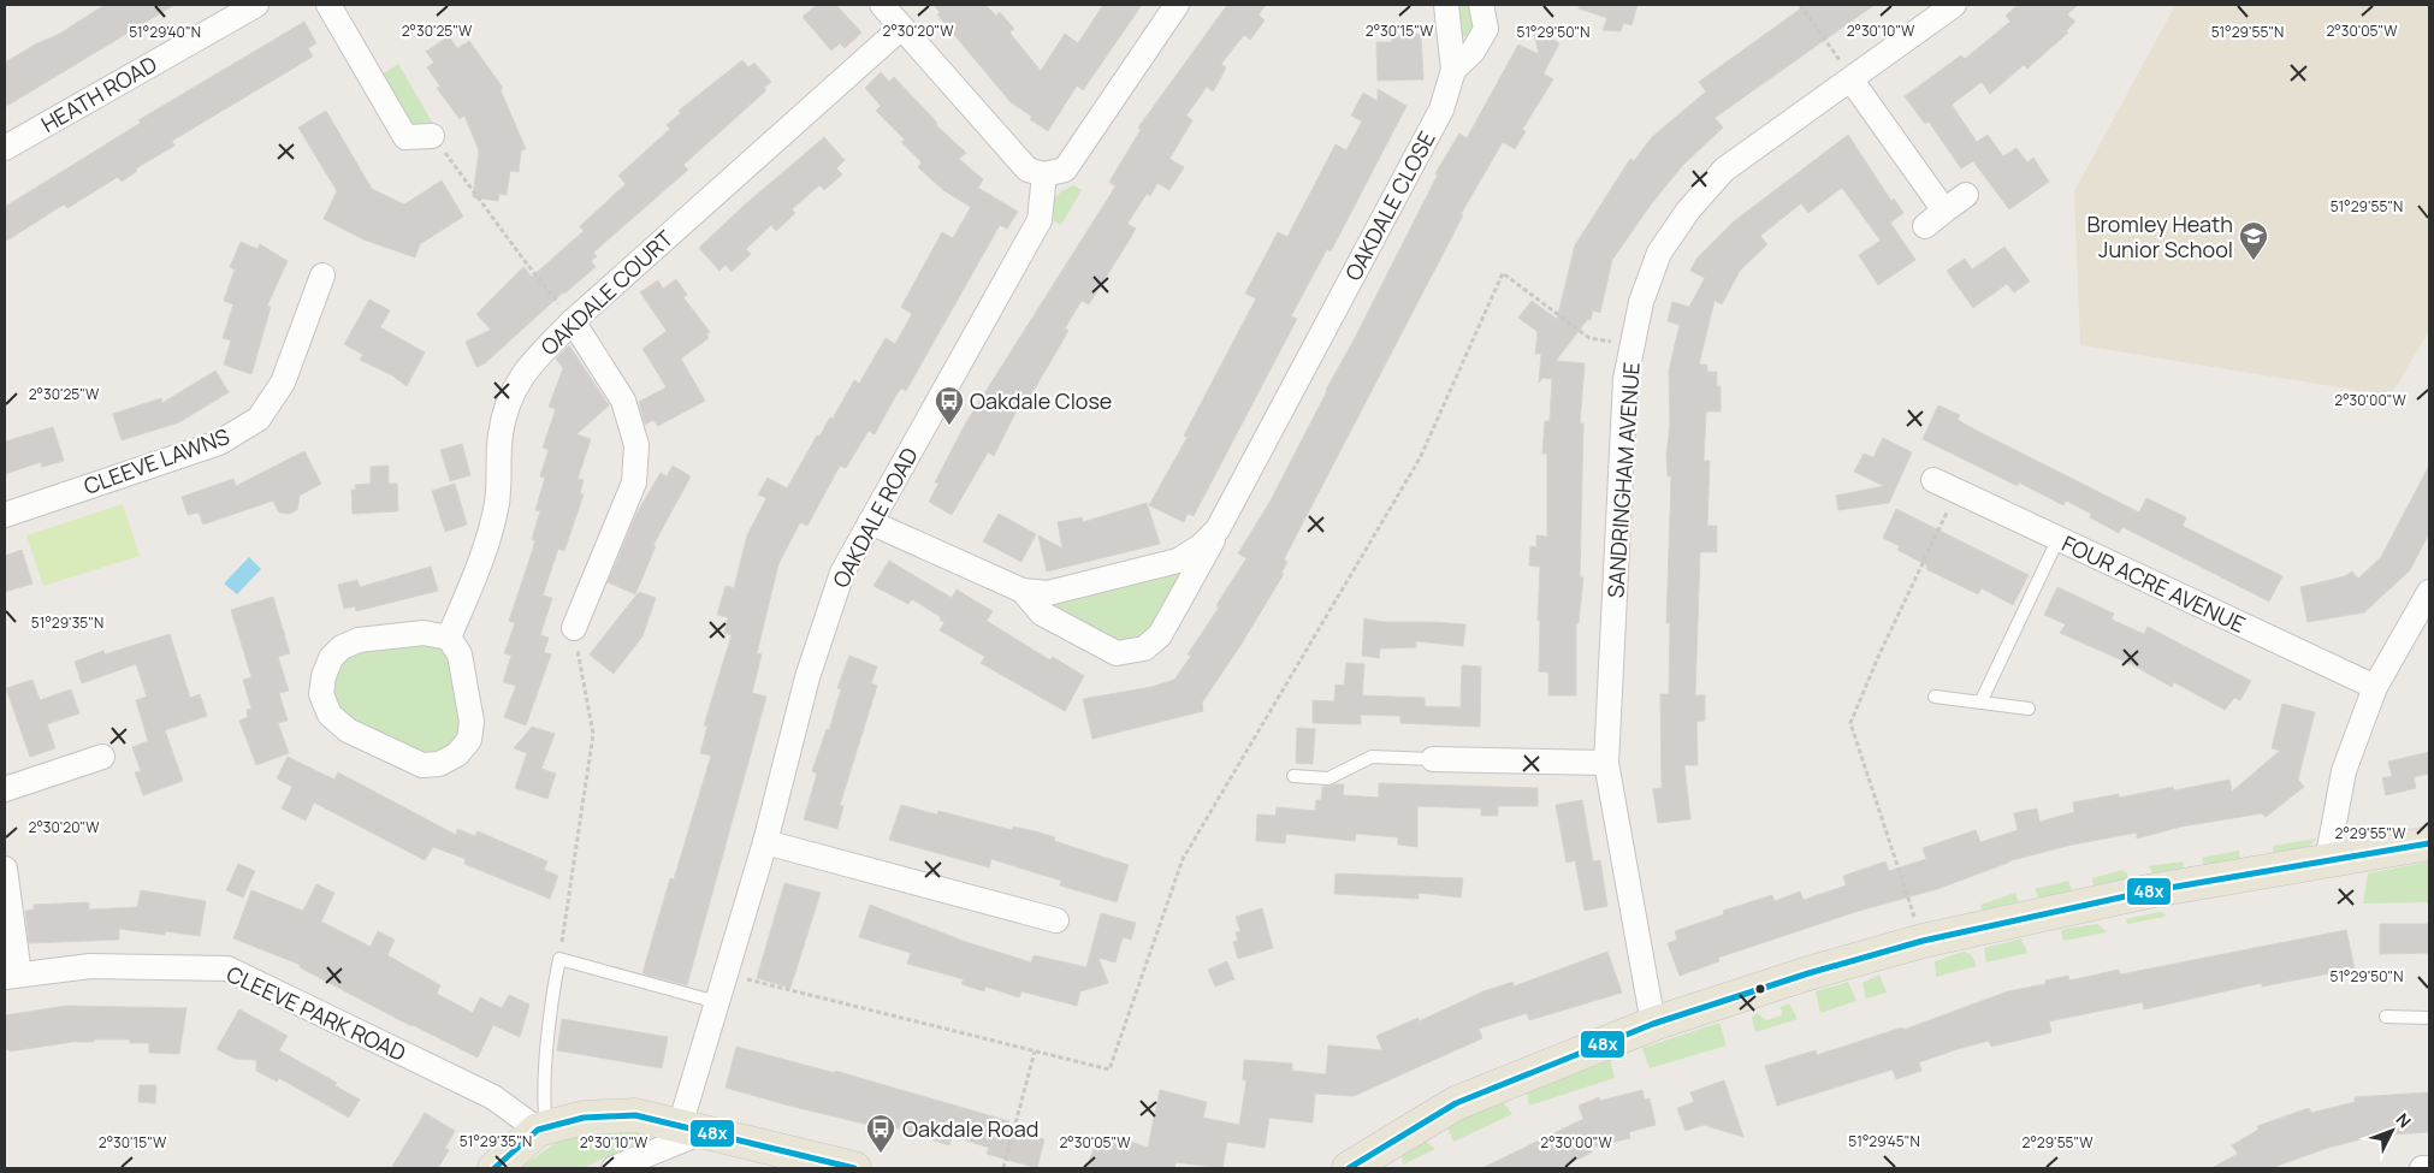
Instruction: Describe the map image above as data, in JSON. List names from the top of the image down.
{
  "streets": {
    "street": [
      "HEATH ROAD",
      "OAKDALE CLOSE",
      "OAKDALE COURT",
      "CLEEVE LAWNS",
      "SANDRINGHAM AVENUE",
      "OAKDALE ROAD",
      "FOUR ACRE AVENUE",
      "CLEEVE PARK ROAD"
    ]
  },
  "crossings": [
    ["OAKDALE CLOSE", "OAKDALE ROAD"]
  ],
  "places": {
    "school or university": ["Bromley Heath Junior School"],
    "bus stop": ["Oakdale Close", "Oakdale Road"]
  },
  "lines": ["transit line 48x"],
  "north": "top right",
  "coordinates": [
    "2°30'25\"W",
    "2°30'20\"W",
    "2°30'15\"W",
    "2°30'10\"W",
    "2°30'05\"W",
    "51°29'40\"N",
    "51°29'50\"N",
    "51°29'55\"N",
    "2°30'00\"W",
    "51°29'35\"N",
    "2°29'55\"W",
    "51°29'45\"N"
  ]
}
